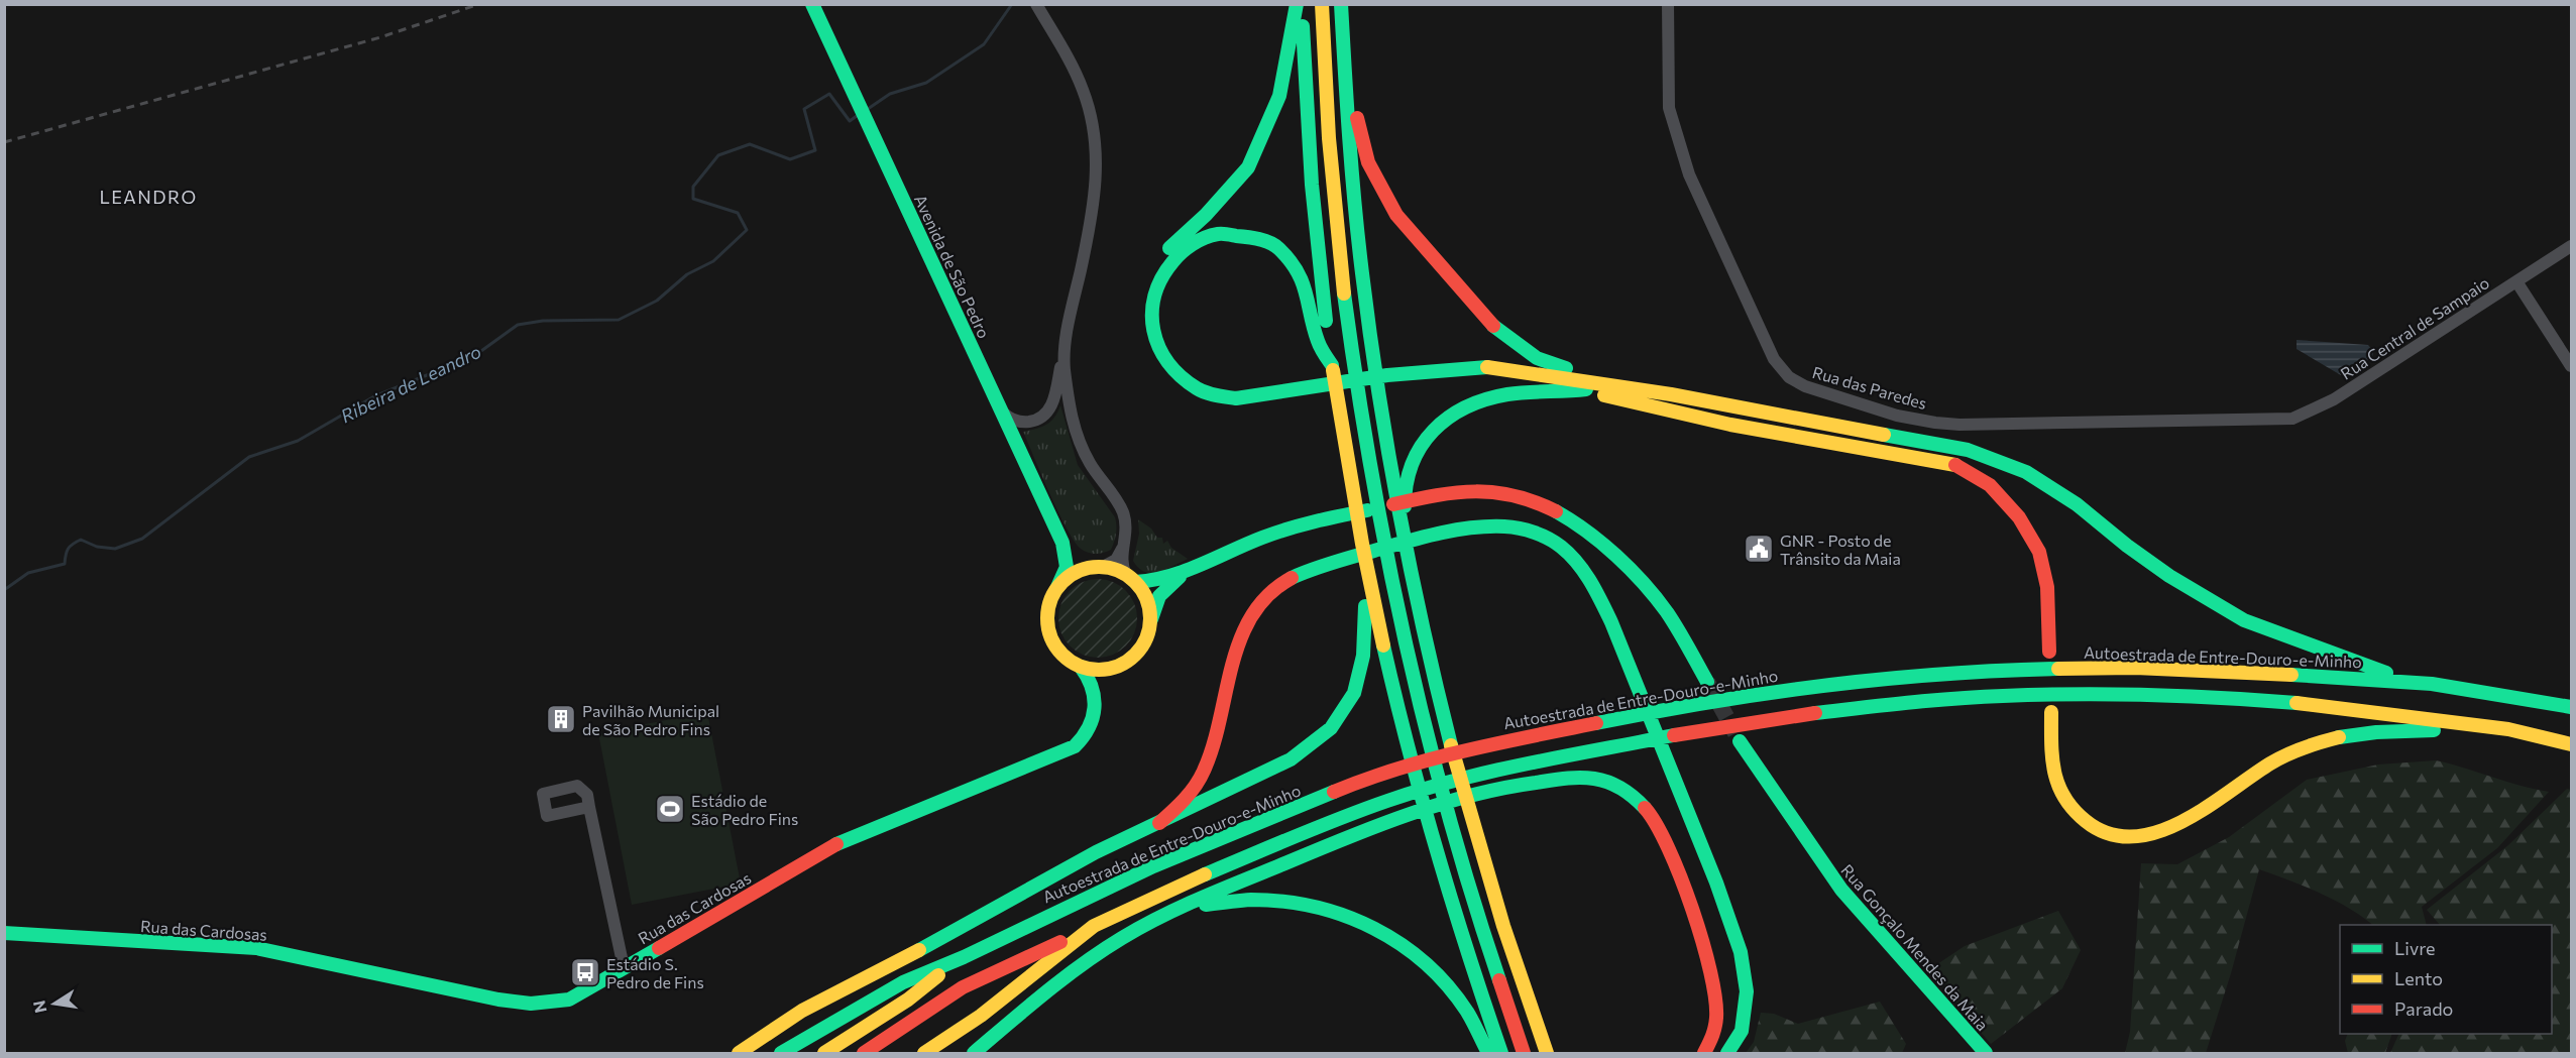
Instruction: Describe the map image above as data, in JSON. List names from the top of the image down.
{
  "streets": {
    "main road": [
      "Avenida de São Pedro",
      "Autoestrada de Entre-Douro-e-Minho",
      "Rua das Cardosas",
      "Rua Gonçalo Mendes da Maia"
    ],
    "street": ["Rua Central de Sampaio", "Rua das Paredes"]
  },
  "crossings": [
    ["Avenida de São Pedro", "Rua das Cardosas"],
    ["Rua Central de Sampaio", "Rua das Paredes"]
  ],
  "districts": ["LEANDRO"],
  "water": ["Ribeira de Leandro"],
  "places": {
    "public building": ["GNR - Posto de Trânsito da Maia"],
    "building": ["Pavilhão Municipal de São Pedro Fins"],
    "sports": ["Estádio de São Pedro Fins"],
    "bus stop": ["Estádio S. Pedro de Fins"]
  },
  "legend": ["Livre", "Lento", "Parado"],
  "north": "left"
}
